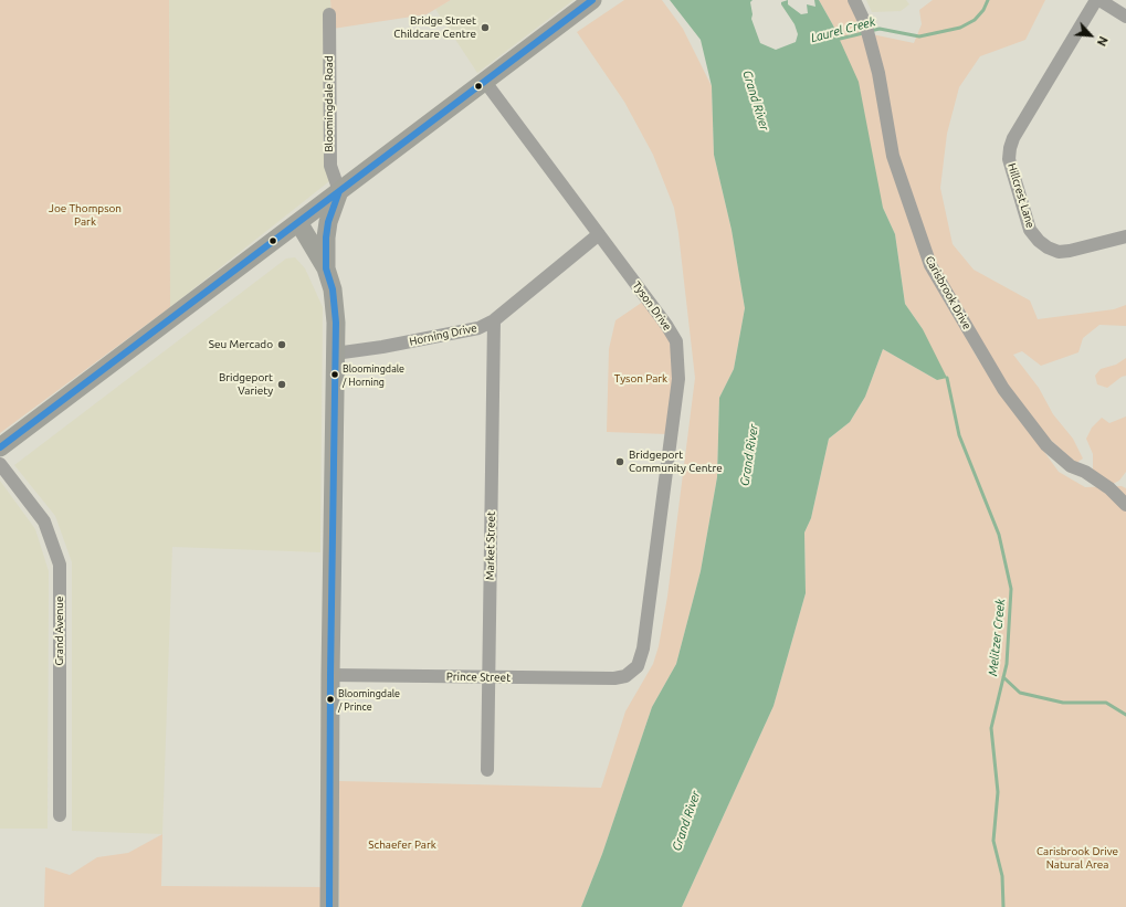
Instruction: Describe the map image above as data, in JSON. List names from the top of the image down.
{
  "streets": {
    "street": [
      "Bloomingdale Road",
      "Hillcrest Lane",
      "Carisbrook Drive",
      "Tyson Drive",
      "Horning Drive",
      "Market Street",
      "Grand Avenue",
      "Prince Street"
    ]
  },
  "crossings": [
    ["Tyson Drive", "Horning Drive"],
    ["Tyson Drive", "Prince Street"],
    ["Horning Drive", "Market Street"],
    ["Market Street", "Prince Street"]
  ],
  "water": ["Laurel Creek", "Grand River", "Melitzer Creek"],
  "parks": [
    "Joe Thompson Park",
    "Tyson Park",
    "Schaefer Park",
    "Carisbrook Drive Natural Area"
  ],
  "places": [
    "Bridge Street Childcare Centre",
    "Seu Mercado",
    "Bloomingdale / Horning",
    "Bridgeport Variety",
    "Bridgeport Community Centre",
    "Bloomingdale / Prince"
  ],
  "north": "bottom right"
}
